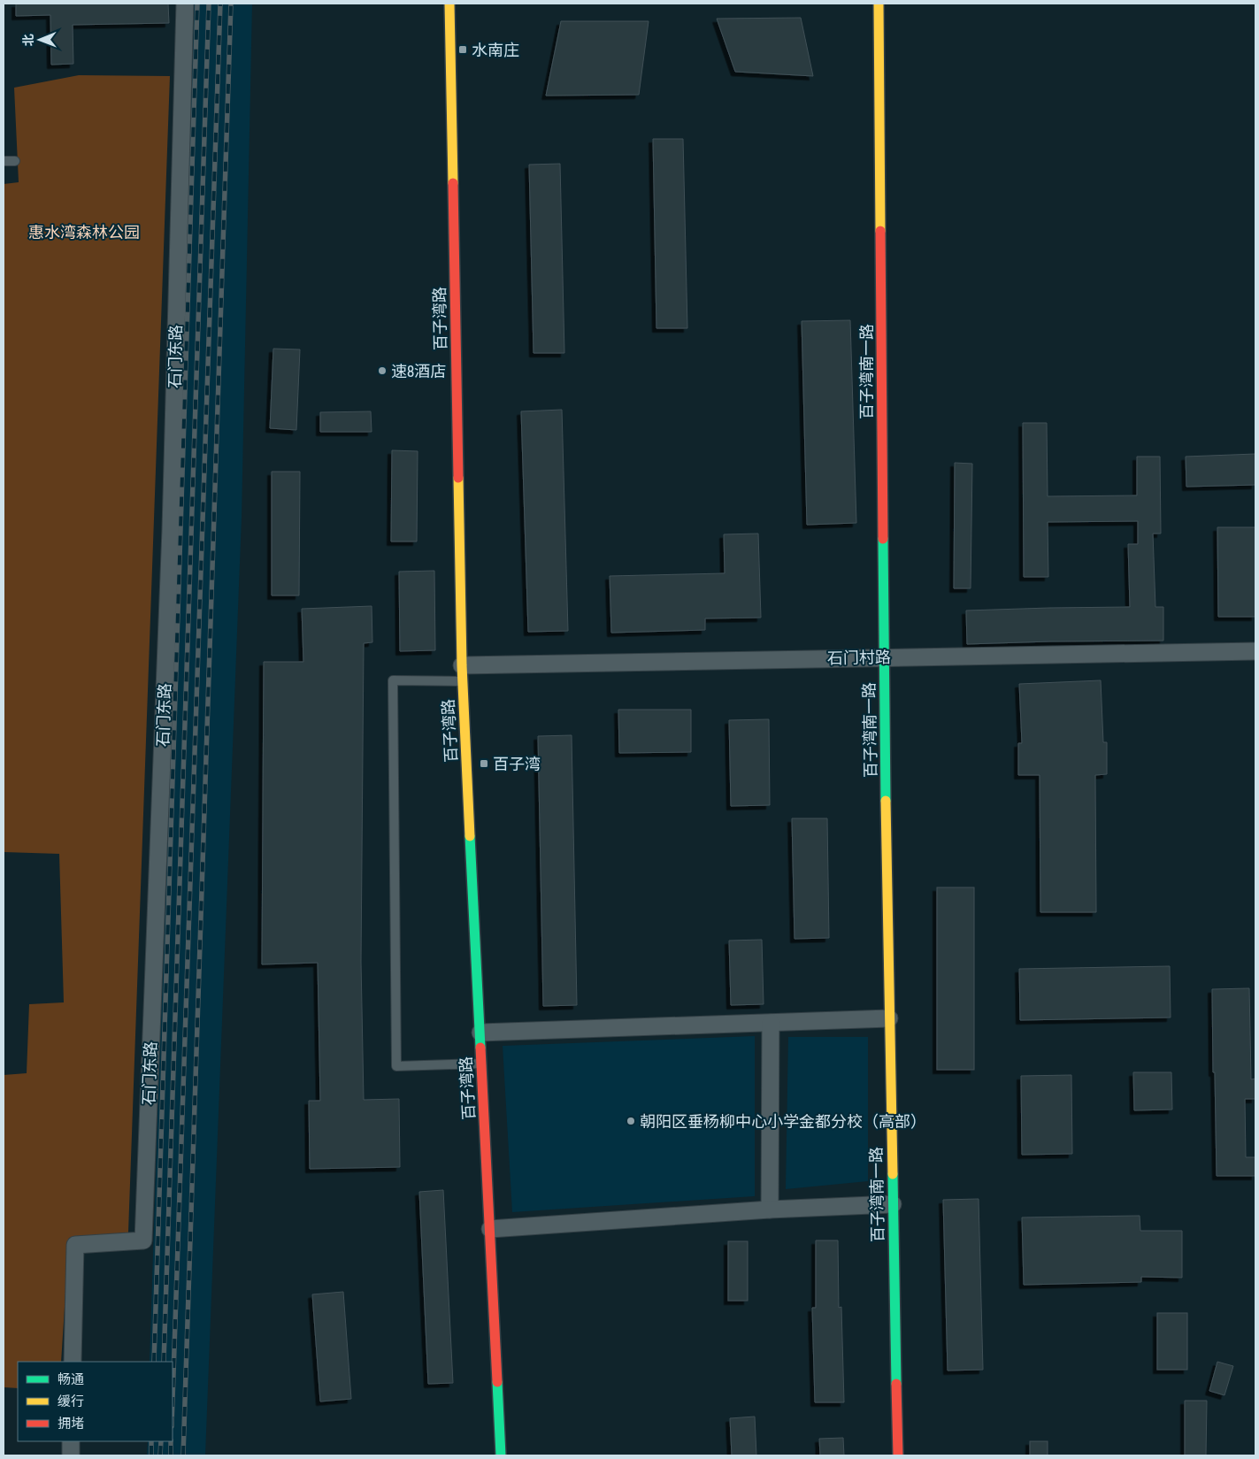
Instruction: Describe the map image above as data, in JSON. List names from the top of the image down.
{
  "streets": {
    "street": [
      "百子湾路",
      "石门东路",
      "百子湾南一路",
      "石门村路"
    ]
  },
  "crossings": [
    ["百子湾路", "石门村路"],
    ["百子湾南一路", "石门村路"]
  ],
  "parks": ["惠水湾森林公园"],
  "places": {
    "transit": ["水南庄", "百子湾"],
    "other": ["速8酒店", "朝阳区垂杨柳中心小学金都分校（高部）"]
  },
  "legend": ["畅通", "缓行", "拥堵"],
  "north": "left"
}
